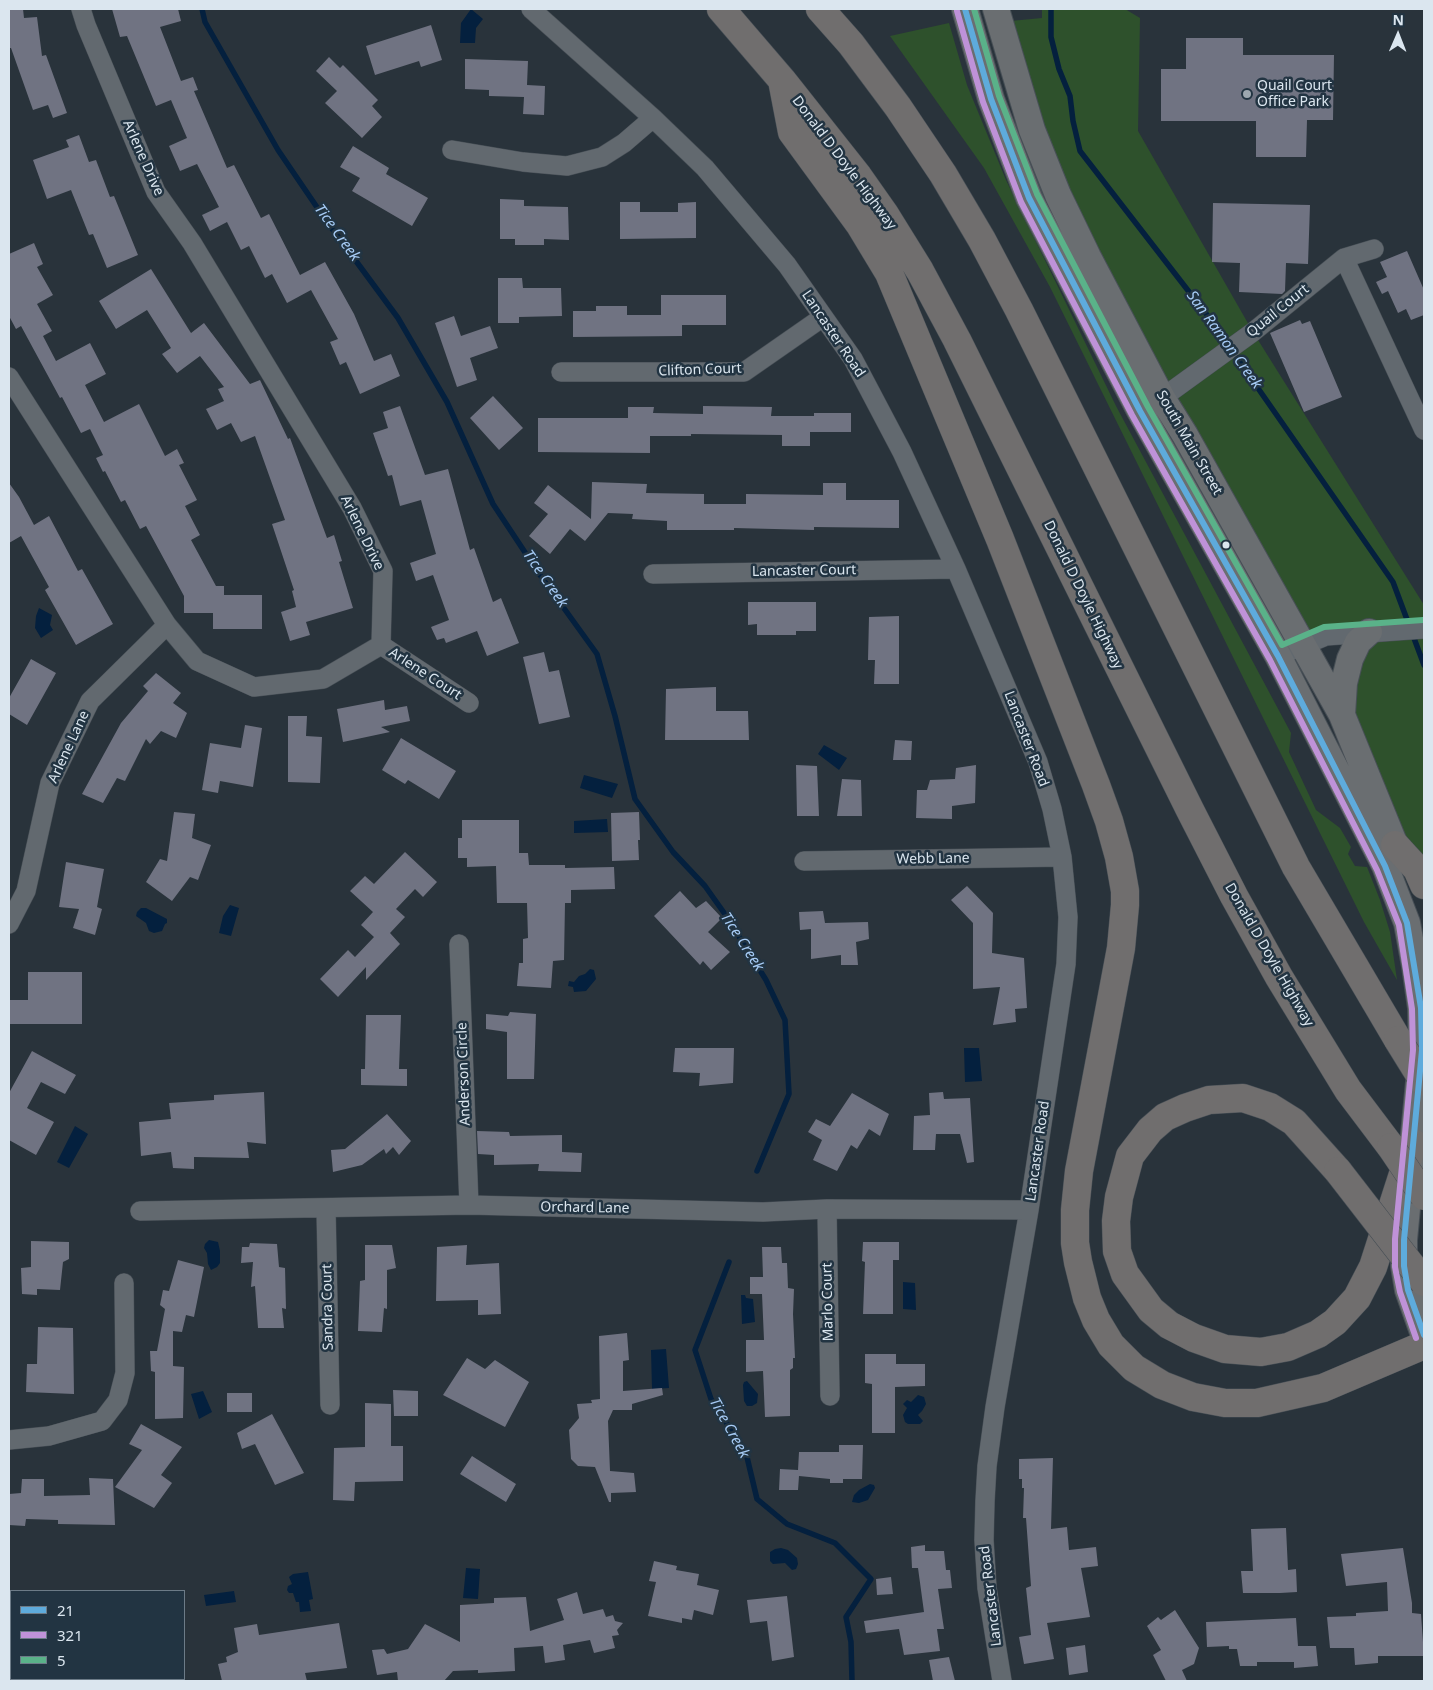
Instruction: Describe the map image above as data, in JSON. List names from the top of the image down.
{
  "streets": {
    "highway": ["Donald D Doyle Highway"],
    "main road": ["South Main Street"],
    "street": [
      "Arlene Drive",
      "Quail Court",
      "Lancaster Road",
      "Clifton Court",
      "Lancaster Court",
      "Arlene Court",
      "Arlene Lane",
      "Webb Lane",
      "Anderson Circle",
      "Orchard Lane",
      "Marlo Court",
      "Sandra Court"
    ]
  },
  "crossings": [
    ["Arlene Drive", "Arlene Court"],
    ["Donald D Doyle Highway", "South Main Street"],
    ["Quail Court", "South Main Street"],
    ["Lancaster Road", "Clifton Court"],
    ["Lancaster Road", "Lancaster Court"],
    ["Lancaster Road", "Webb Lane"],
    ["Lancaster Road", "Orchard Lane"],
    ["Anderson Circle", "Orchard Lane"],
    ["Orchard Lane", "Marlo Court"],
    ["Orchard Lane", "Sandra Court"]
  ],
  "water": ["Tice Creek", "San Ramon Creek"],
  "places": ["Quail Court Office Park"],
  "lines": ["transit line 21", "transit line 5", "transit line 321"],
  "legend": ["21", "321", "5"],
  "north": "top"
}
